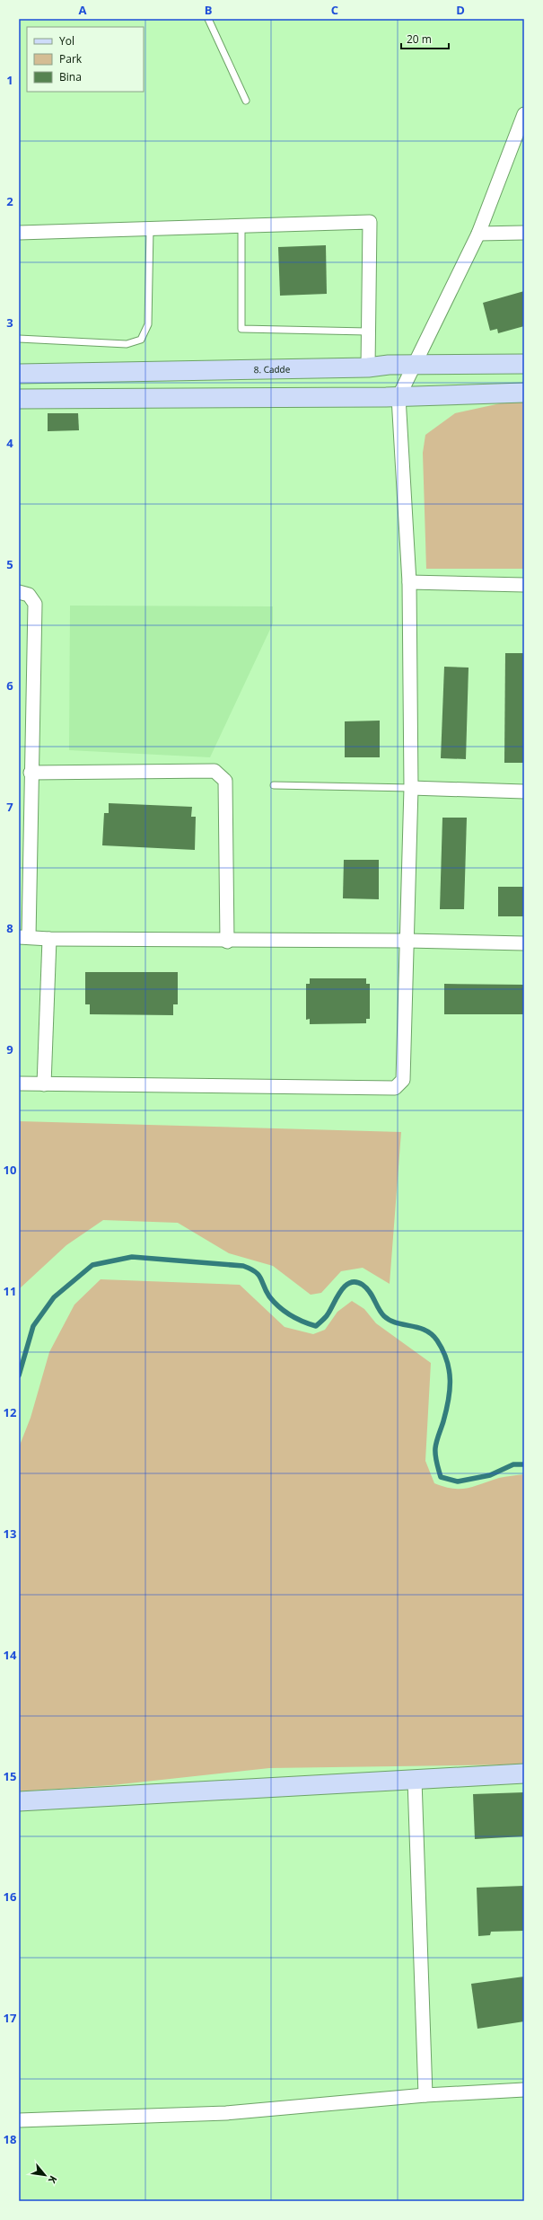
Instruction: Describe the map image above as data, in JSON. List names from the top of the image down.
{
  "streets": {
    "street": ["8. Cadde"]
  },
  "legend": ["Yol", "Park", "Bina"],
  "scale_bar": "20 m",
  "north": "bottom right",
  "grid": {
    "columns": [
      "A",
      "B",
      "C",
      "D"
    ],
    "rows": [
      "1",
      "2",
      "3",
      "4",
      "5",
      "6",
      "7",
      "8",
      "9",
      "10",
      "11",
      "12",
      "13",
      "14",
      "15",
      "16",
      "17",
      "18"
    ]
  }
}
